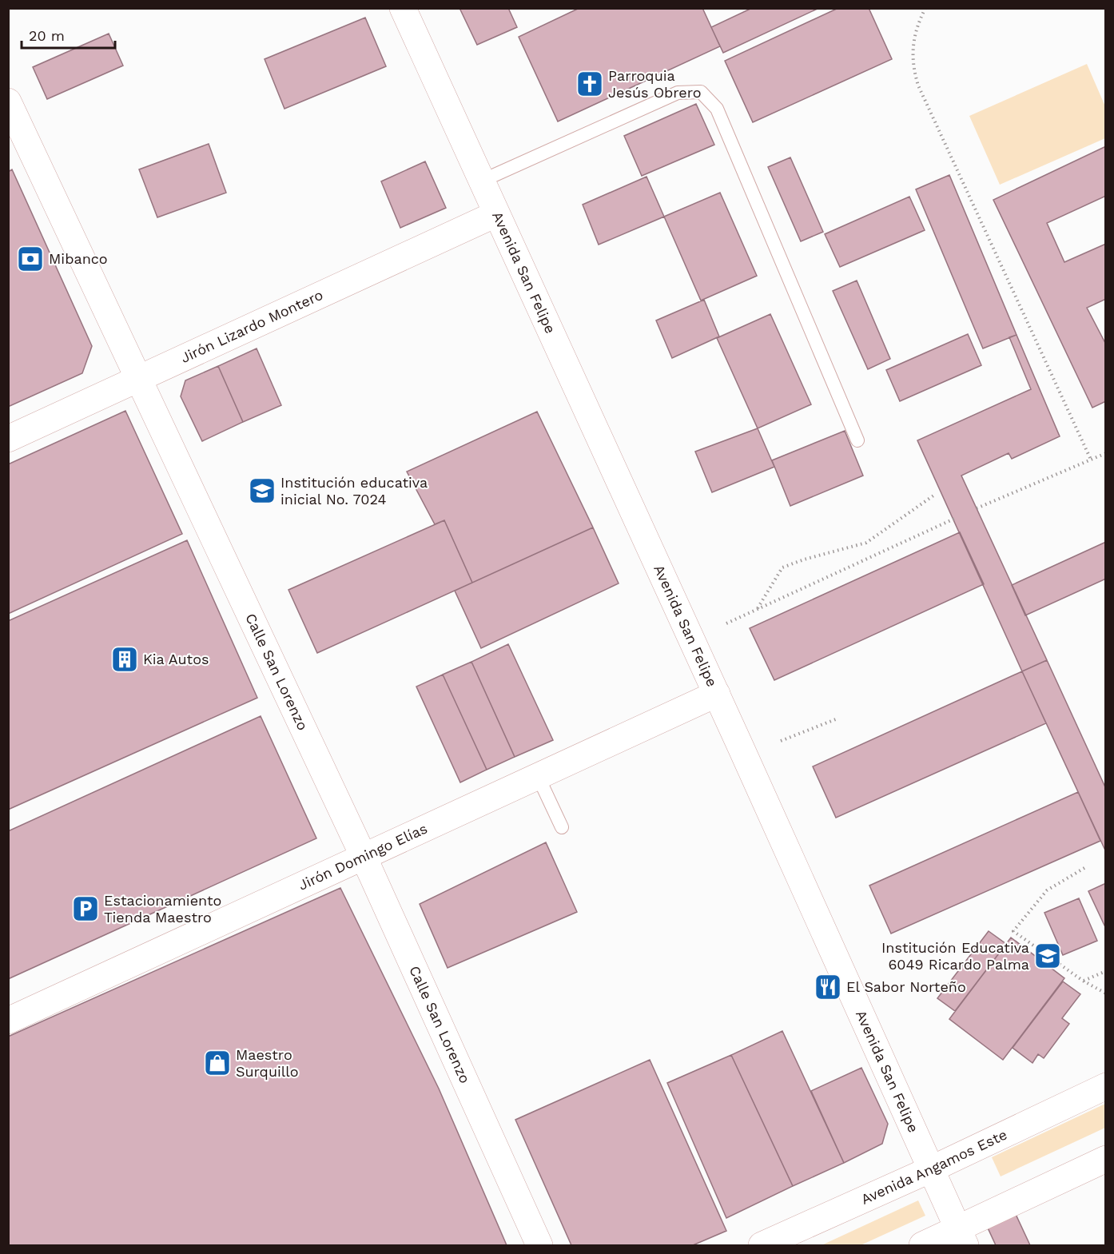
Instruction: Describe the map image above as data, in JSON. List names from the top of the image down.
{
  "streets": {
    "street": [
      "Avenida San Felipe",
      "Jirón Lizardo Montero",
      "Calle San Lorenzo",
      "Jirón Domingo Elías",
      "Avenida Angamos Este"
    ]
  },
  "crossings": [
    ["Avenida San Felipe", "Jirón Lizardo Montero"],
    ["Avenida San Felipe", "Jirón Domingo Elías"],
    ["Avenida San Felipe", "Avenida Angamos Este"],
    ["Jirón Lizardo Montero", "Calle San Lorenzo"],
    ["Calle San Lorenzo", "Jirón Domingo Elías"]
  ],
  "places": {
    "church": ["Parroquia Jesús Obrero"],
    "bank": ["Mibanco"],
    "school or university": ["Institución educativa inicial No. 7024", "Institución Educativa 6049 Ricardo Palma"],
    "building": ["Kia Autos"],
    "parking": ["Estacionamiento Tienda Maestro"],
    "restaurant": ["El Sabor Norteño"],
    "shop": ["Maestro Surquillo"]
  },
  "scale_bar": "20 m"
}
